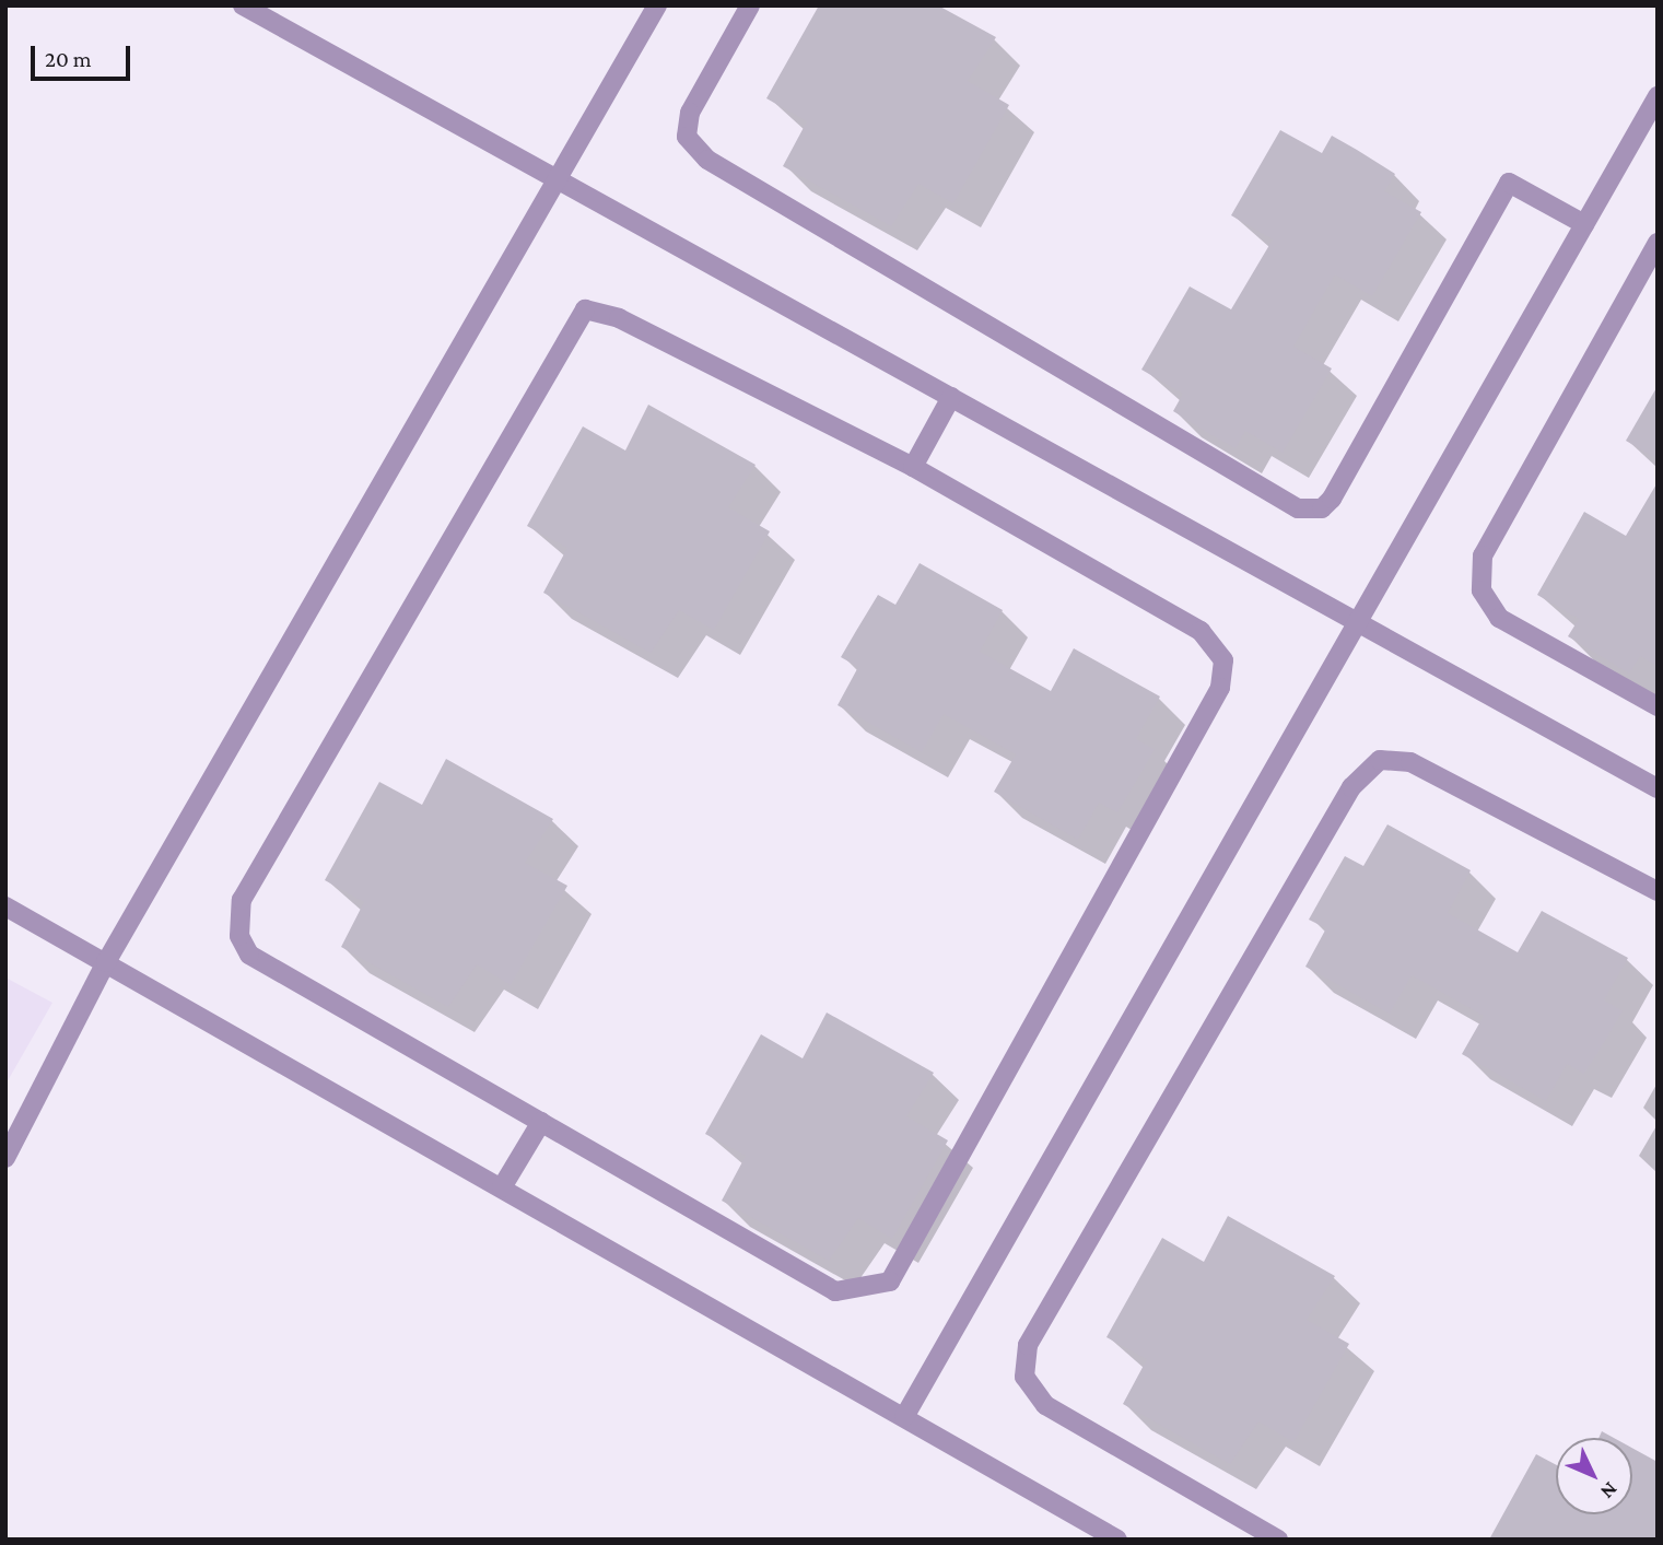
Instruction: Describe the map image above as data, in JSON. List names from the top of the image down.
{
  "scale_bar": "20 m",
  "north": "bottom right"
}
